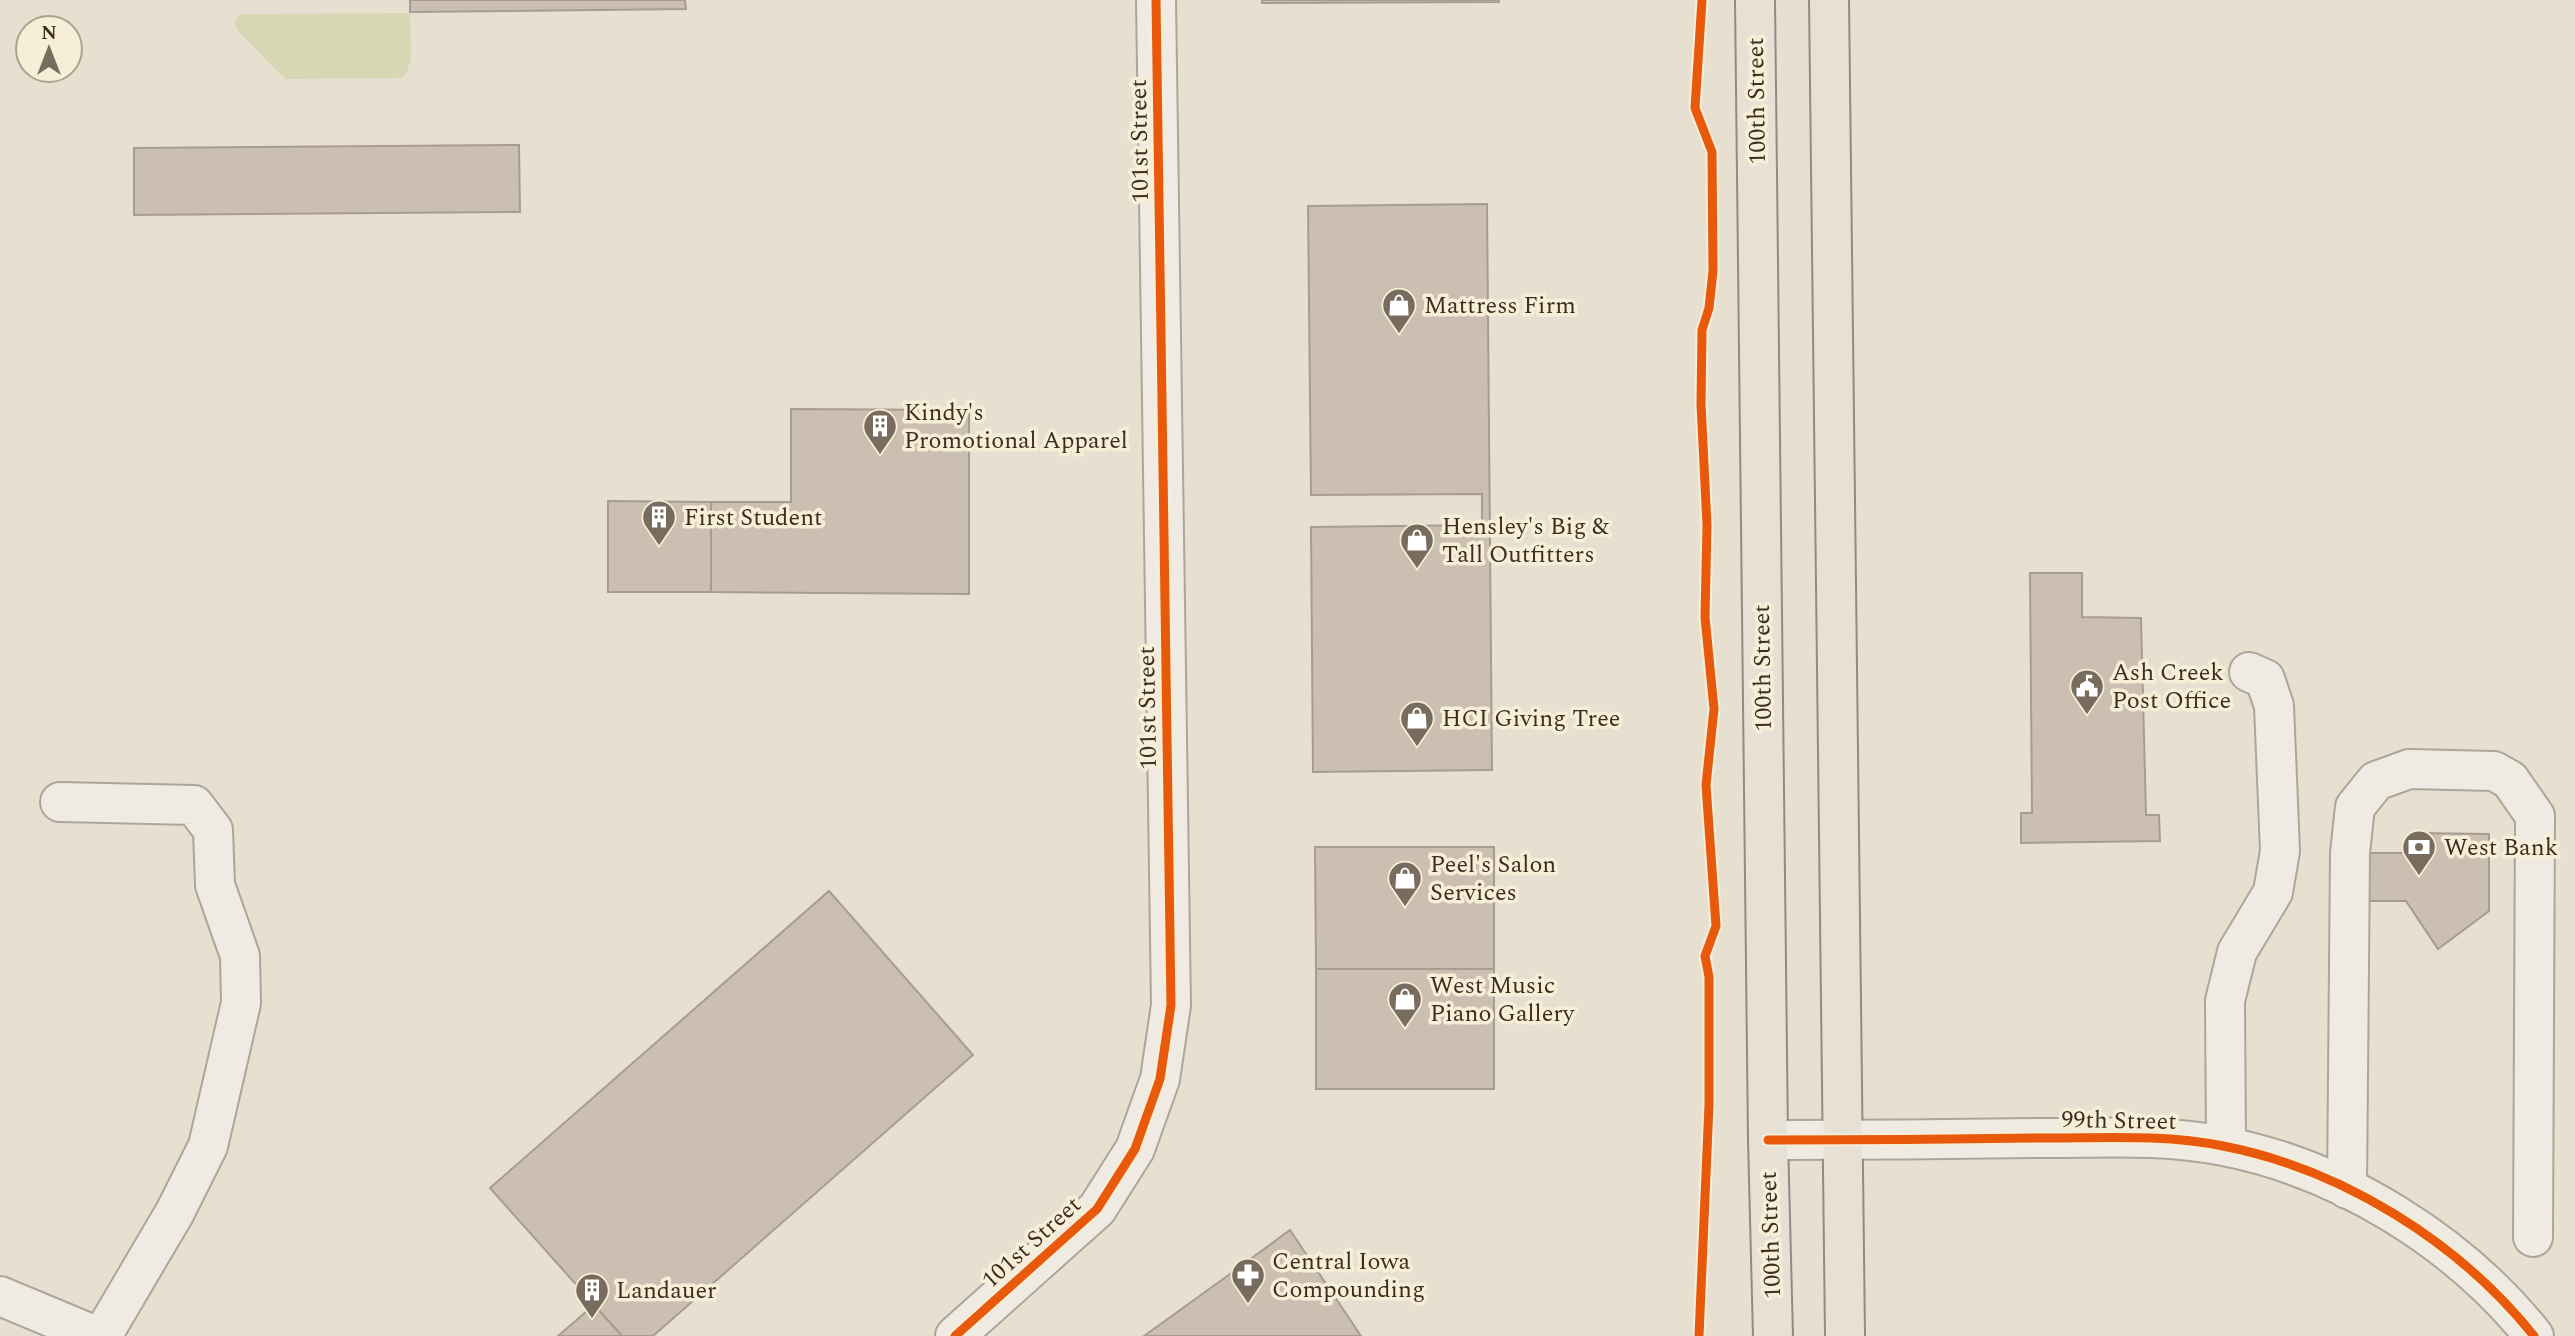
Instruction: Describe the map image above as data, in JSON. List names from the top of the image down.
{
  "streets": {
    "main road": ["100th Street"],
    "street": ["101st Street", "99th Street"]
  },
  "crossings": [
    ["100th Street", "99th Street"]
  ],
  "places": {
    "shop": [
      "Mattress Firm",
      "Hensley's Big & Tall Outfitters",
      "HCI Giving Tree",
      "Peel's Salon Services",
      "West Music Piano Gallery"
    ],
    "building": ["Kindy's Promotional Apparel", "First Student", "Landauer"],
    "public building": ["Ash Creek Post Office"],
    "bank": ["West Bank"],
    "pharmacy": ["Central Iowa Compounding"]
  },
  "north": "top"
}
